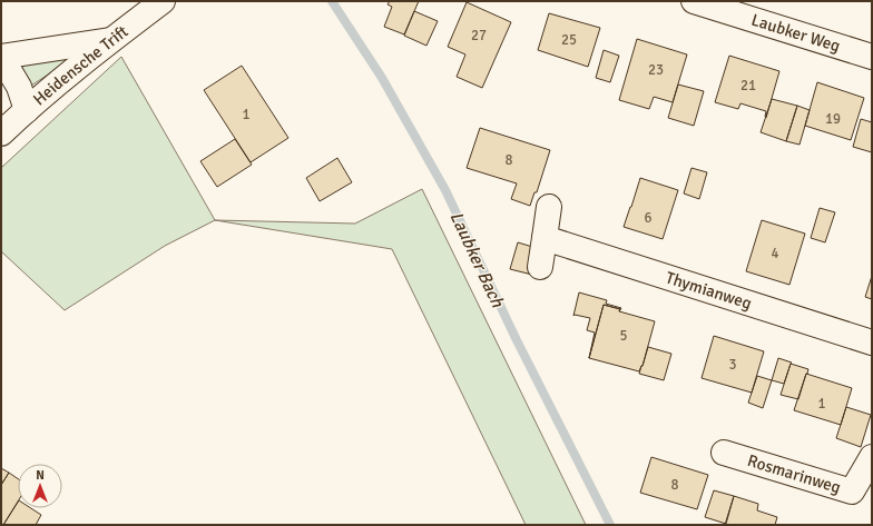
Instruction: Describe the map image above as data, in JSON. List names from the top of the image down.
{
  "streets": {
    "street": [
      "Laubker Weg",
      "Heidensche Trift",
      "Thymianweg",
      "Rosmarinweg"
    ]
  },
  "water": ["Laubker Bach"],
  "house_numbers": [
    "27",
    "25",
    "23",
    "21",
    "1",
    "19",
    "8",
    "6",
    "4",
    "5",
    "3",
    "1",
    "8"
  ],
  "north": "top"
}
